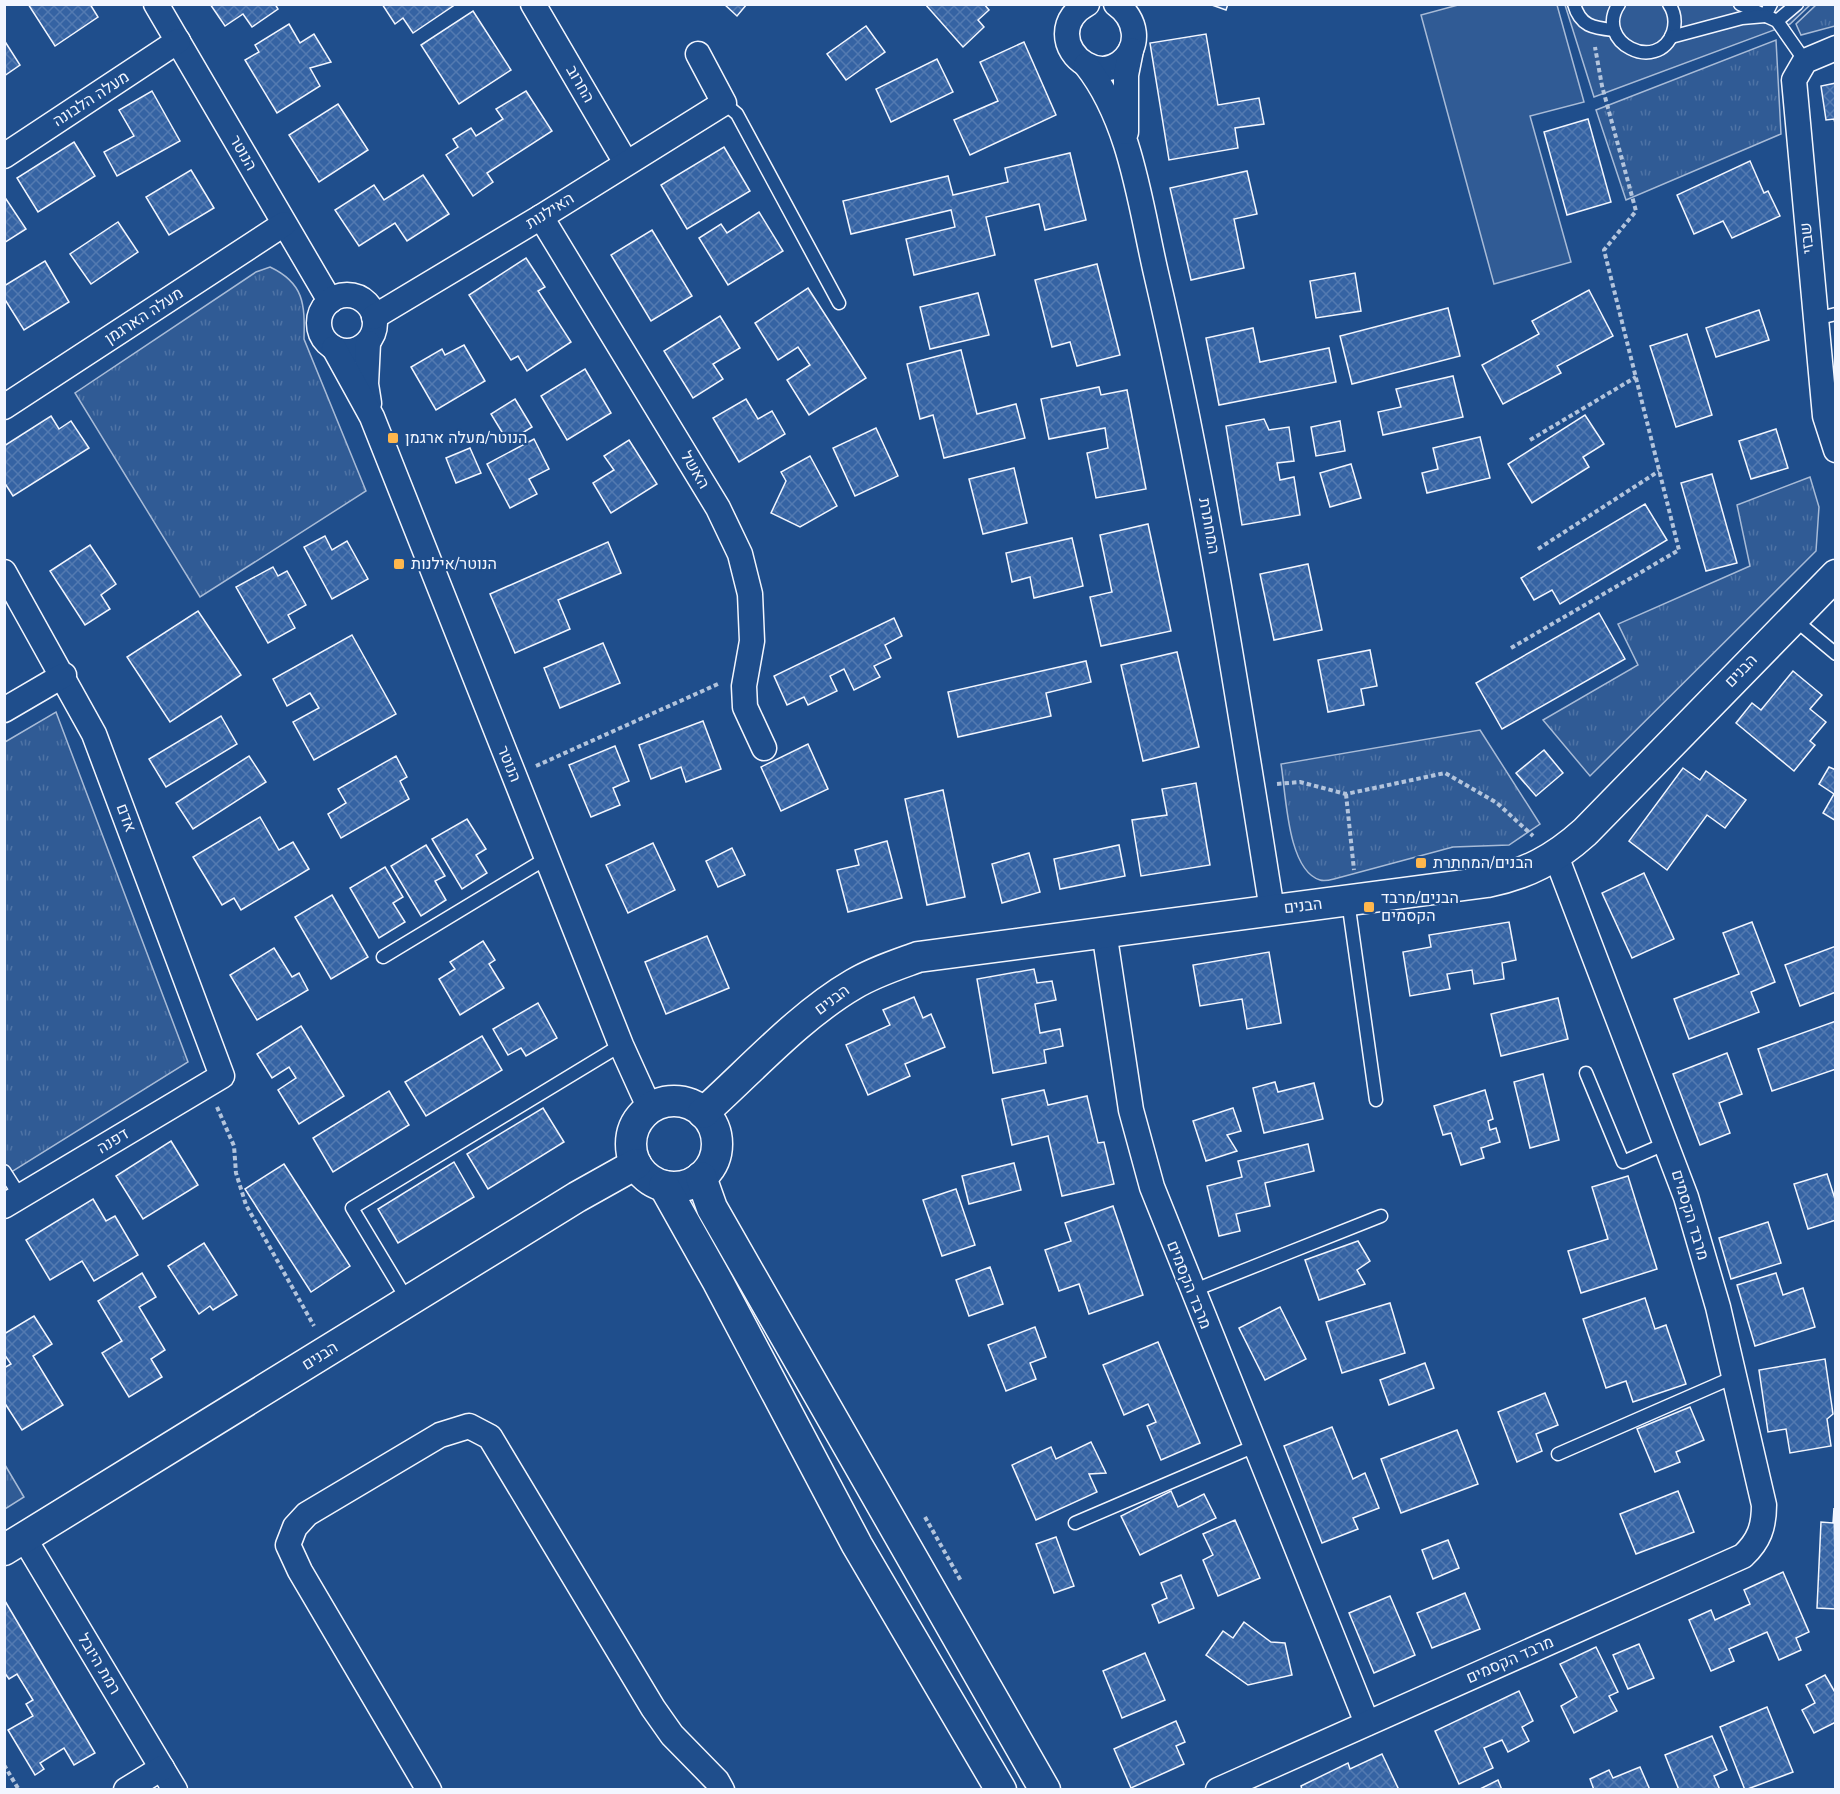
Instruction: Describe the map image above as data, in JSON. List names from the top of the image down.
{
  "streets": {
    "street": [
      "החרוב",
      "מעלה הלבונה",
      "הנוטר",
      "האילנות",
      "שבזי",
      "מעלה הארגמן",
      "האשל",
      "המחתרת",
      "הבנים",
      "אדם",
      "דפנה",
      "מרבד הקסמים",
      "רמת היובל"
    ]
  },
  "crossings": [
    ["החרוב", "האילנות"],
    ["מעלה הלבונה", "הנוטר"],
    ["הנוטר", "האילנות"],
    ["הנוטר", "מעלה הארגמן"],
    ["הנוטר", "הבנים"],
    ["האילנות", "האשל"],
    ["המחתרת", "הבנים"],
    ["הבנים", "מרבד הקסמים"],
    ["הבנים", "רמת היובל"],
    ["אדם", "דפנה"]
  ],
  "places": {
    "transit": [
      "הנוטר/מעלה ארגמן",
      "הנוטר/אילנות",
      "הבנים/המחתרת",
      "הבנים/מרבד הקסמים"
    ]
  }
}
